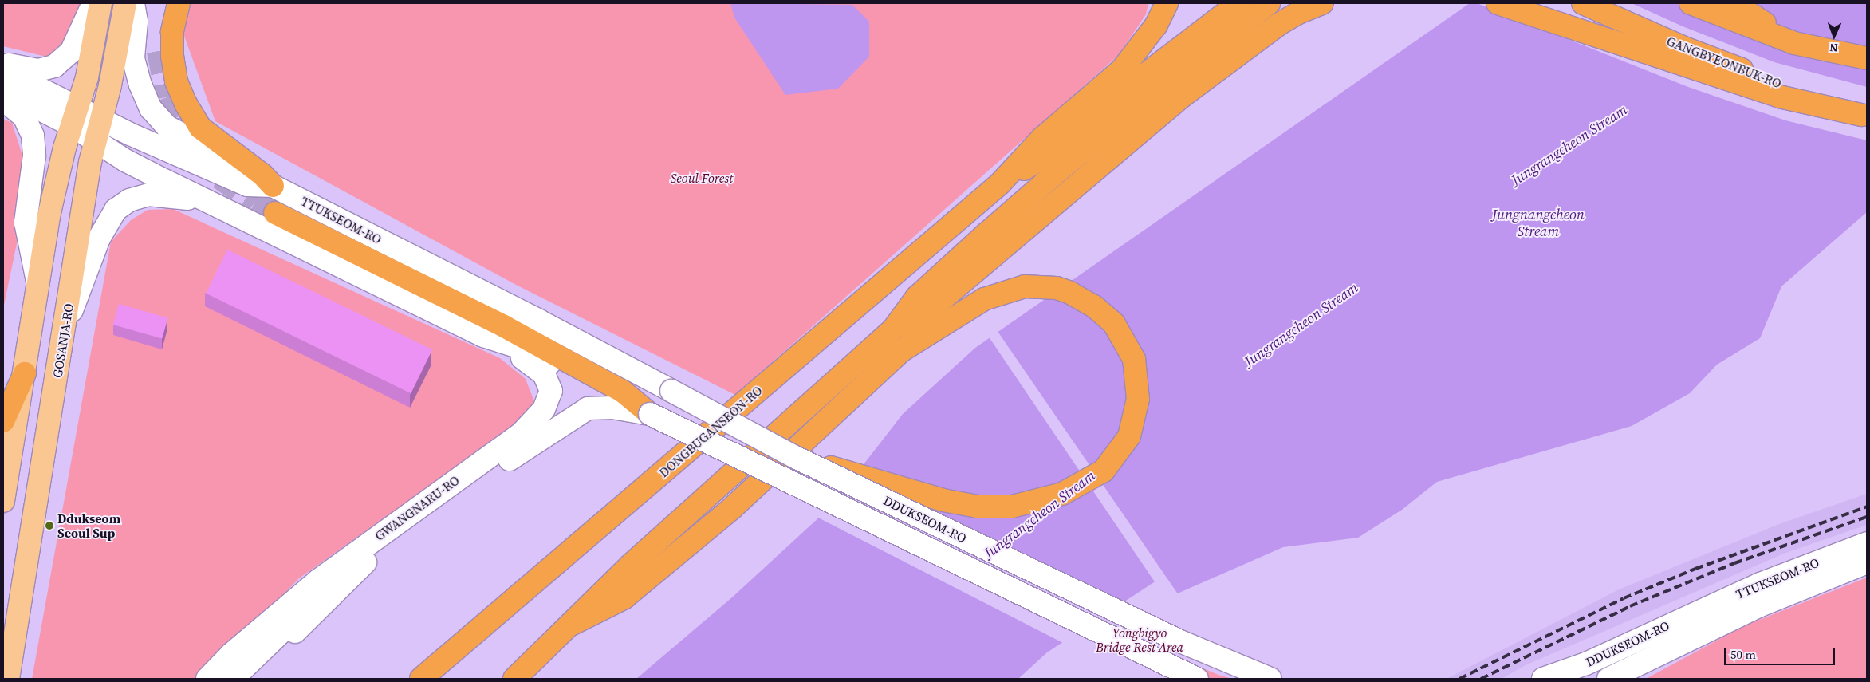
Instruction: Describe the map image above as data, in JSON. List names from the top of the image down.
{
  "streets": {
    "highway": ["GANGBYEONBUK-RO", "DONGBUGANSEON-RO"],
    "main road": [
      "TTUKSEOM-RO",
      "GOSANJA-RO",
      "GWANGNARU-RO",
      "DDUKSEOM-RO"
    ]
  },
  "crossings": [
    ["TTUKSEOM-RO", "GOSANJA-RO"],
    ["TTUKSEOM-RO", "GWANGNARU-RO"],
    ["TTUKSEOM-RO", "DDUKSEOM-RO"],
    ["GWANGNARU-RO", "DDUKSEOM-RO"]
  ],
  "water": ["Jungrangcheon Stream", "Jungnangcheon Stream"],
  "parks": ["Seoul Forest", "Yongbigyo Bridge Rest Area"],
  "places": ["Ddukseom Seoul Sup"],
  "scale_bar": "50 m",
  "north": "bottom"
}
